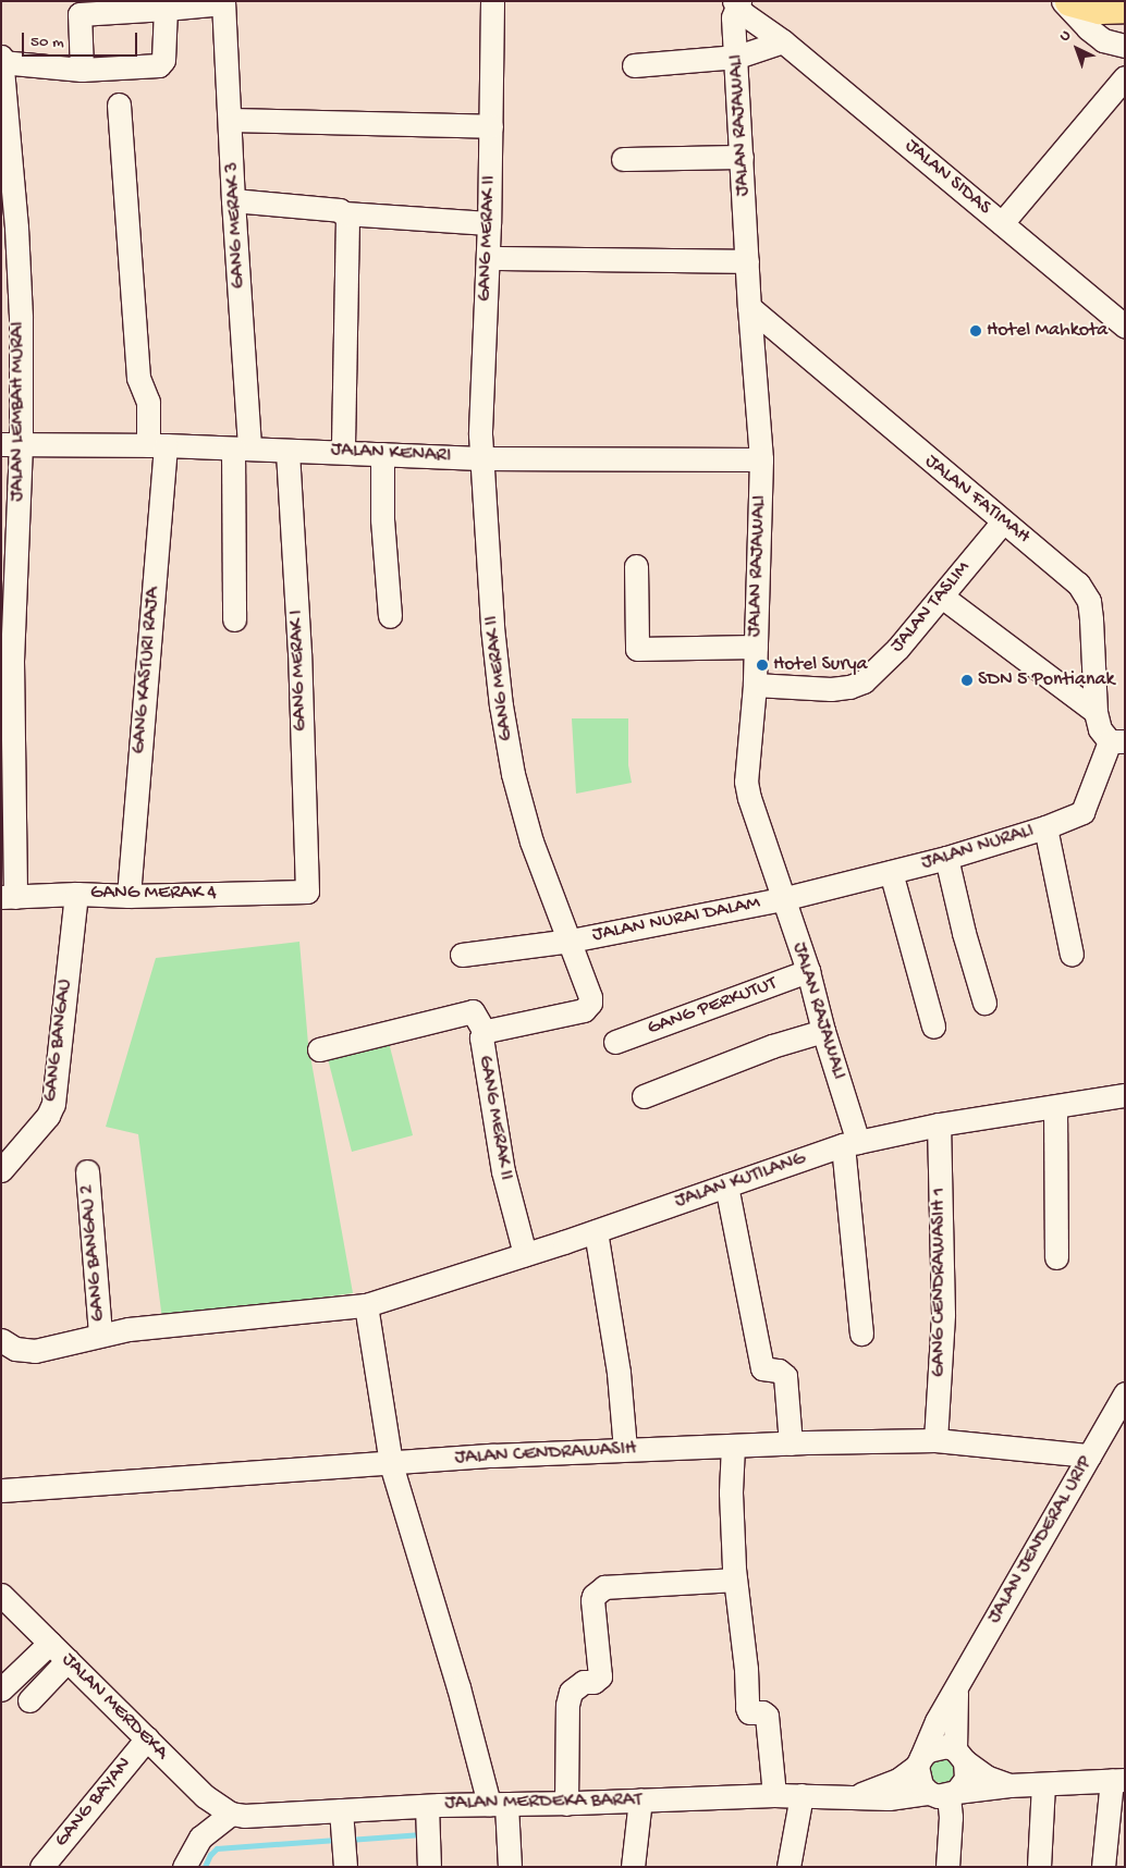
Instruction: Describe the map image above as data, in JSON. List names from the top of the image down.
{
  "streets": {
    "street": [
      "JALAN RAJAWALI",
      "JALAN SIDAS",
      "GANG MERAK 3",
      "GANG MERAK II",
      "JALAN LEMBAH MURAI",
      "JALAN KENARI",
      "JALAN FATIMAH",
      "JALAN TASLIM",
      "GANG KASTURI RAJA",
      "GANG MERAK I",
      "JALAN NURALI",
      "GANG MERAK 4",
      "JALAN NURAI DALAM",
      "GANG PERKUTUT",
      "GANG BANGAU",
      "JALAN KUTILANG",
      "GANG BANGAU 2",
      "GANG CENDRAWASIH 1",
      "JALAN CENDRAWASIH",
      "JALAN JENDERAL URIP",
      "JALAN MERDEKA",
      "GANG BAYAN",
      "JALAN MERDEKA BARAT"
    ]
  },
  "crossings": [
    ["JALAN RAJAWALI", "JALAN SIDAS"],
    ["JALAN RAJAWALI", "JALAN KENARI"],
    ["JALAN RAJAWALI", "JALAN FATIMAH"],
    ["JALAN RAJAWALI", "JALAN TASLIM"],
    ["JALAN RAJAWALI", "JALAN NURALI"],
    ["JALAN RAJAWALI", "JALAN NURAI DALAM"],
    ["JALAN RAJAWALI", "GANG PERKUTUT"],
    ["JALAN RAJAWALI", "JALAN KUTILANG"],
    ["GANG MERAK 3", "JALAN KENARI"],
    ["GANG MERAK II", "JALAN KENARI"],
    ["GANG MERAK II", "JALAN NURAI DALAM"],
    ["GANG MERAK II", "JALAN KUTILANG"],
    ["JALAN LEMBAH MURAI", "JALAN KENARI"],
    ["JALAN LEMBAH MURAI", "GANG MERAK 4"],
    ["JALAN KENARI", "GANG KASTURI RAJA"],
    ["JALAN KENARI", "GANG MERAK I"],
    ["JALAN FATIMAH", "JALAN TASLIM"],
    ["JALAN FATIMAH", "JALAN NURALI"],
    ["GANG KASTURI RAJA", "GANG MERAK 4"],
    ["GANG MERAK I", "GANG MERAK 4"],
    ["JALAN NURALI", "JALAN NURAI DALAM"],
    ["GANG MERAK 4", "GANG BANGAU"],
    ["JALAN KUTILANG", "GANG BANGAU 2"],
    ["JALAN KUTILANG", "GANG CENDRAWASIH 1"],
    ["GANG CENDRAWASIH 1", "JALAN CENDRAWASIH"],
    ["JALAN CENDRAWASIH", "JALAN JENDERAL URIP"],
    ["JALAN JENDERAL URIP", "JALAN MERDEKA BARAT"],
    ["JALAN MERDEKA", "GANG BAYAN"],
    ["JALAN MERDEKA", "JALAN MERDEKA BARAT"]
  ],
  "places": ["Hotel Mahkota", "Hotel Surya", "SDN 5 Pontianak"],
  "scale_bar": "50 m",
  "north": "top left"
}
